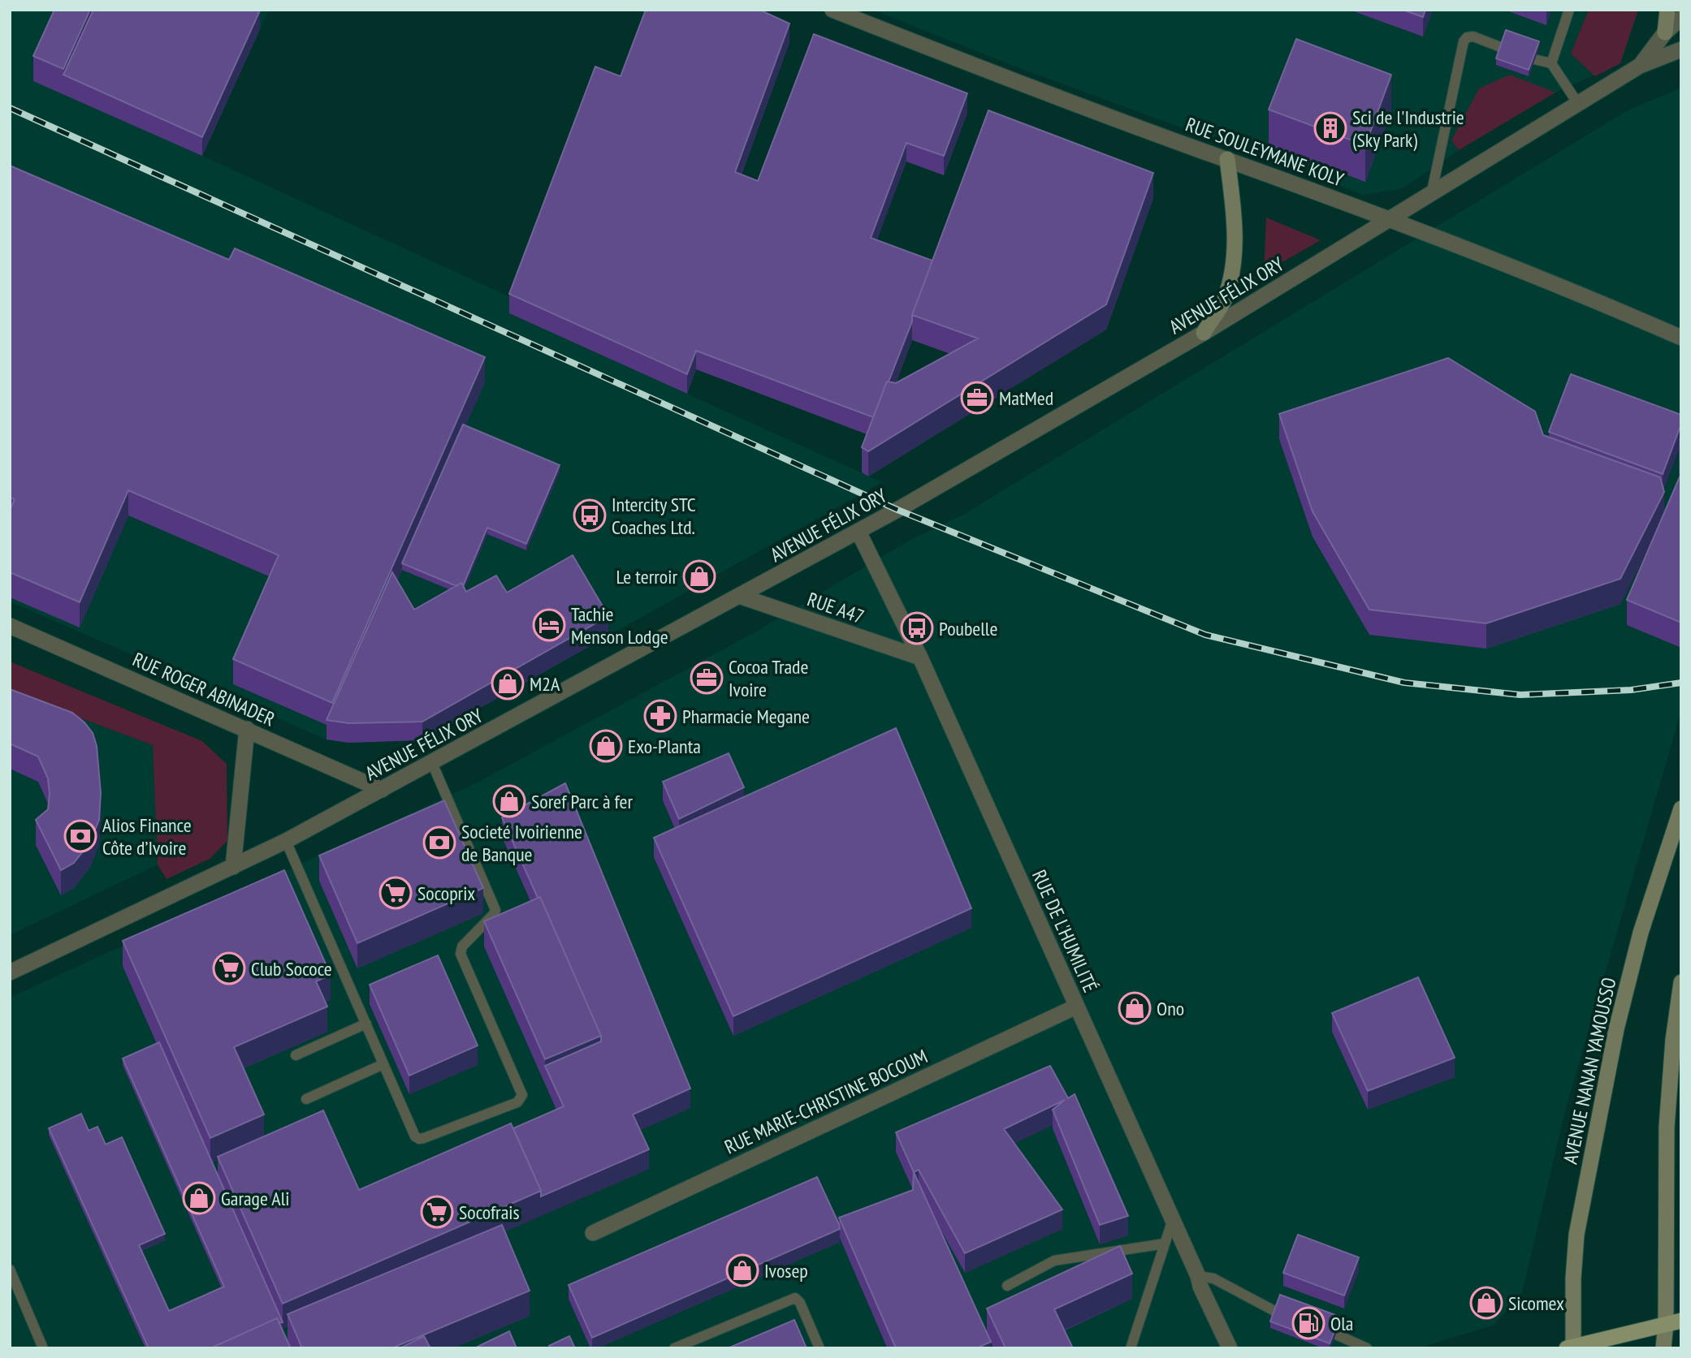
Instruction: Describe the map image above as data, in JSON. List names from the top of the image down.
{
  "streets": {
    "main road": ["AVENUE NANAN YAMOUSSO"],
    "street": [
      "RUE SOULEYMANE KOLY",
      "AVENUE FÉLIX ORY",
      "RUE A47",
      "RUE ROGER ABINADER",
      "RUE DE L'HUMILITÉ",
      "RUE MARIE-CHRISTINE BOCOUM"
    ]
  },
  "crossings": [
    ["RUE SOULEYMANE KOLY", "AVENUE FÉLIX ORY"],
    ["AVENUE FÉLIX ORY", "RUE A47"],
    ["AVENUE FÉLIX ORY", "RUE ROGER ABINADER"],
    ["AVENUE FÉLIX ORY", "RUE DE L'HUMILITÉ"],
    ["RUE A47", "RUE DE L'HUMILITÉ"],
    ["RUE DE L'HUMILITÉ", "RUE MARIE-CHRISTINE BOCOUM"]
  ],
  "places": {
    "building": ["Sci de l'Industrie (Sky Park)"],
    "office": ["MatMed", "Cocoa Trade Ivoire"],
    "bus stop": ["Intercity STC Coaches Ltd.", "Poubelle"],
    "shop": [
      "Le terroir",
      "M2A",
      "Exo-Planta",
      "Soref Parc à fer",
      "Ono",
      "Garage Ali",
      "Ivosep",
      "Sicomex"
    ],
    "hotel": ["Tachie Menson Lodge"],
    "pharmacy": ["Pharmacie Megane"],
    "bank": ["Alios Finance Côte d’Ivoire", "Societé Ivoirienne de Banque"],
    "supermarket": ["Socoprix", "Club Sococe", "Socofrais"],
    "fuel station": ["Ola"]
  }
}
